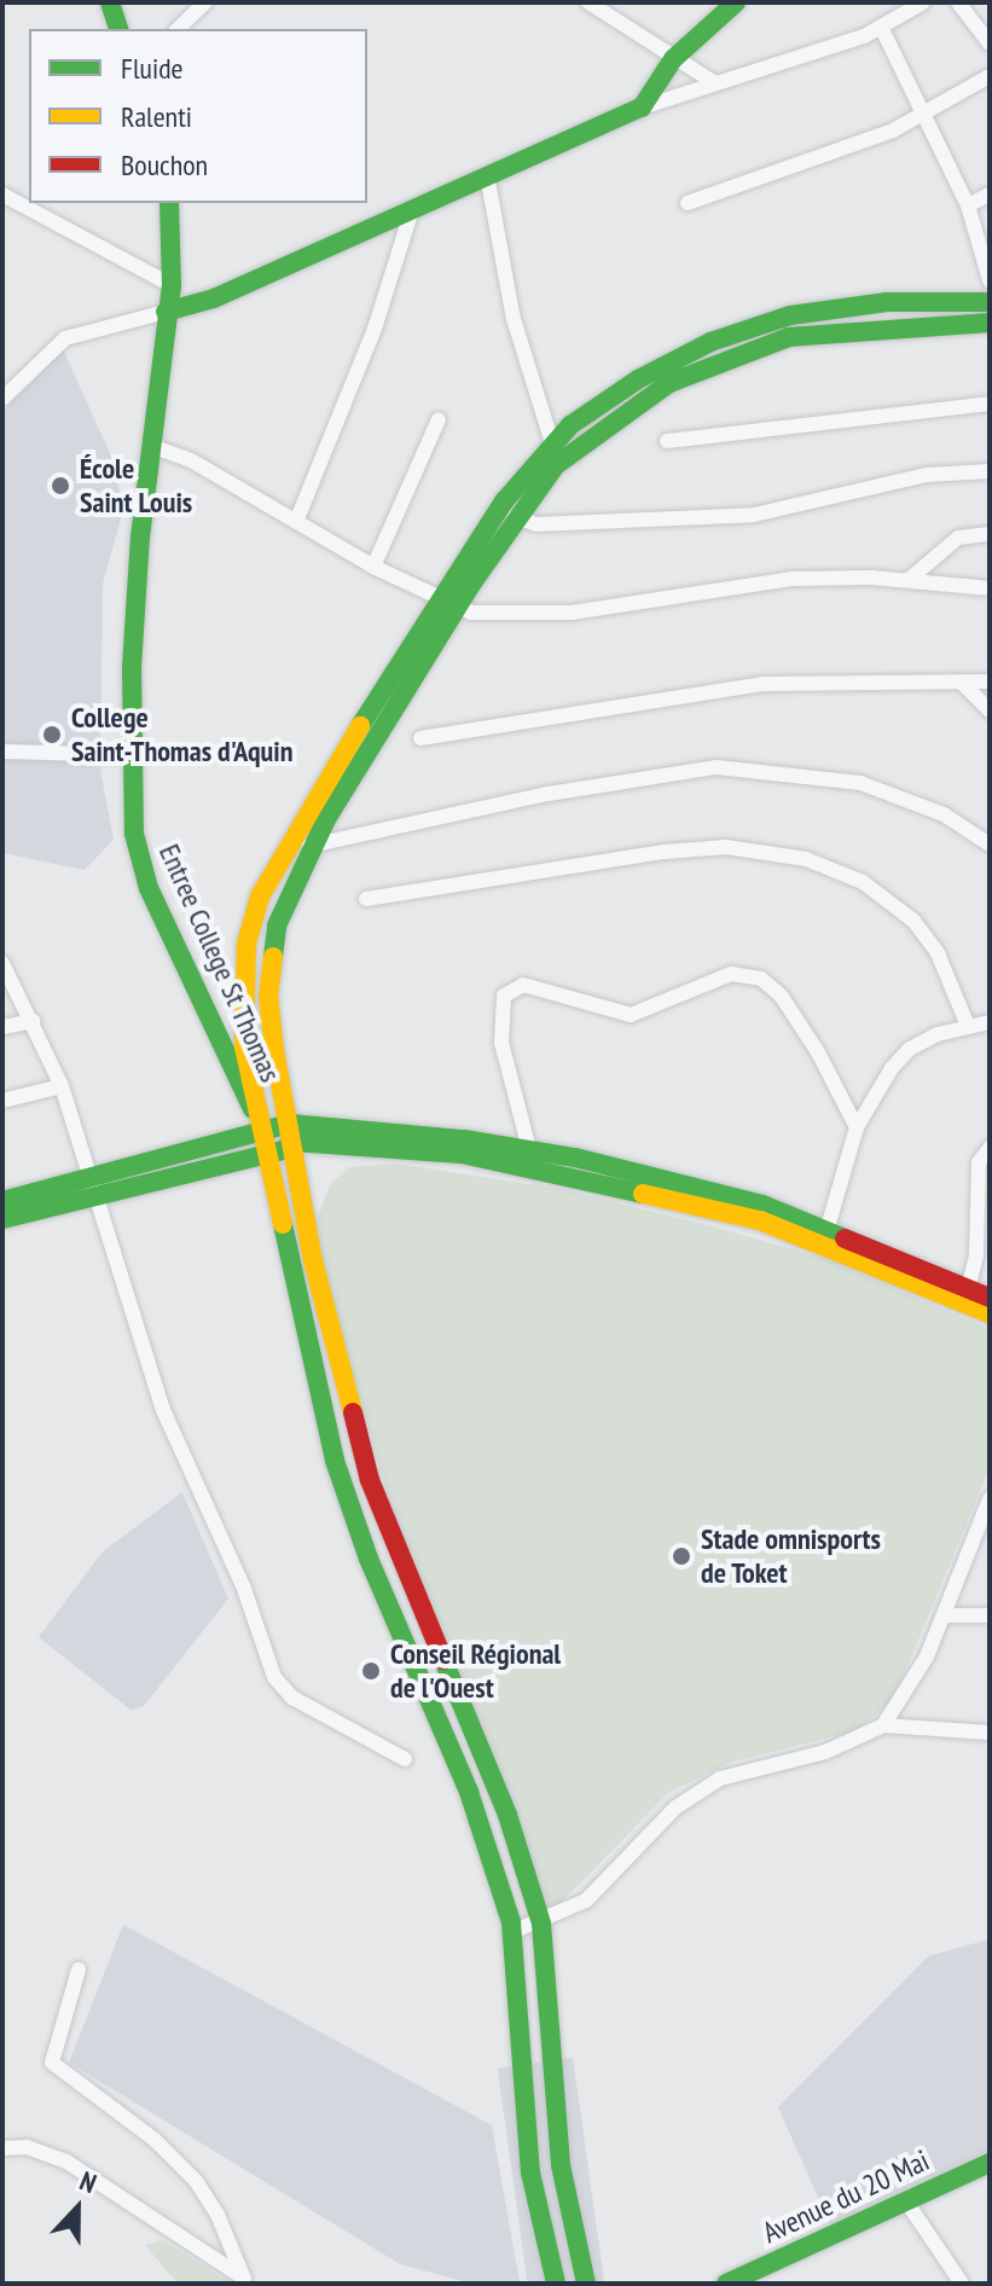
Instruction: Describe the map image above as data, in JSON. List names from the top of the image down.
{
  "streets": {
    "main road": ["Entree College St Thomas", "Avenue du 20 Mai"]
  },
  "places": [
    "École Saint Louis",
    "College Saint-Thomas d'Aquin",
    "Stade omnisports de Toket",
    "Conseil Régional de l'Ouest"
  ],
  "legend": ["Fluide", "Ralenti", "Bouchon"],
  "north": "top"
}
